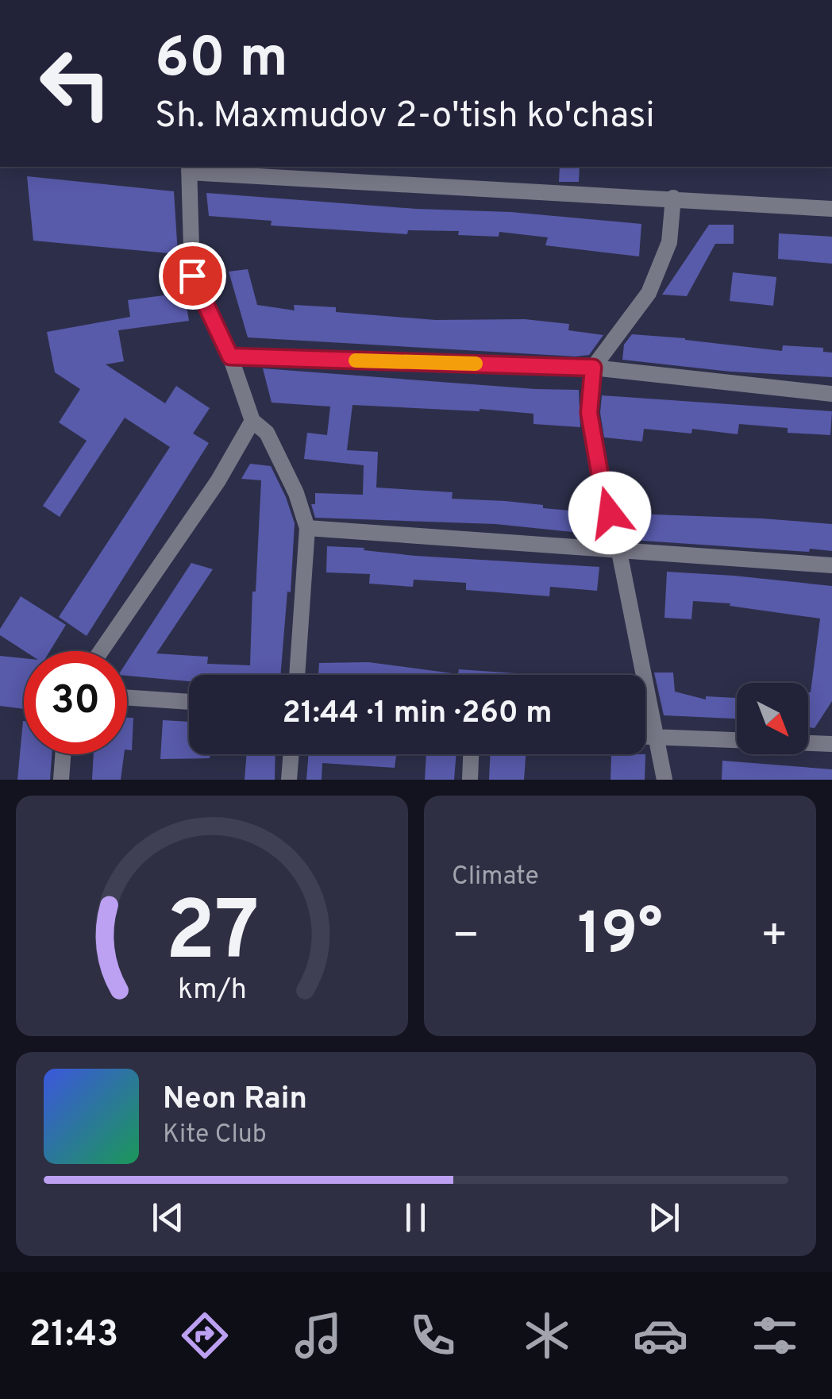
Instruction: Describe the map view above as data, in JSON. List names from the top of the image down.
{
  "north": "bottom right",
  "page": {
    "turn": ["60 m", "Sh. Maxmudov 2-o'tish ko'chasi"],
    "limit": "30",
    "trip": "21:44 · 1 min · 260 m",
    "tile": "Climate",
    "heat": ["−", "19°", "+"],
    "song": ["Neon Rain", "Kite Club"],
    "tabs": "21:43",
    "gauge": ["27", "km/h"]
  }
}
